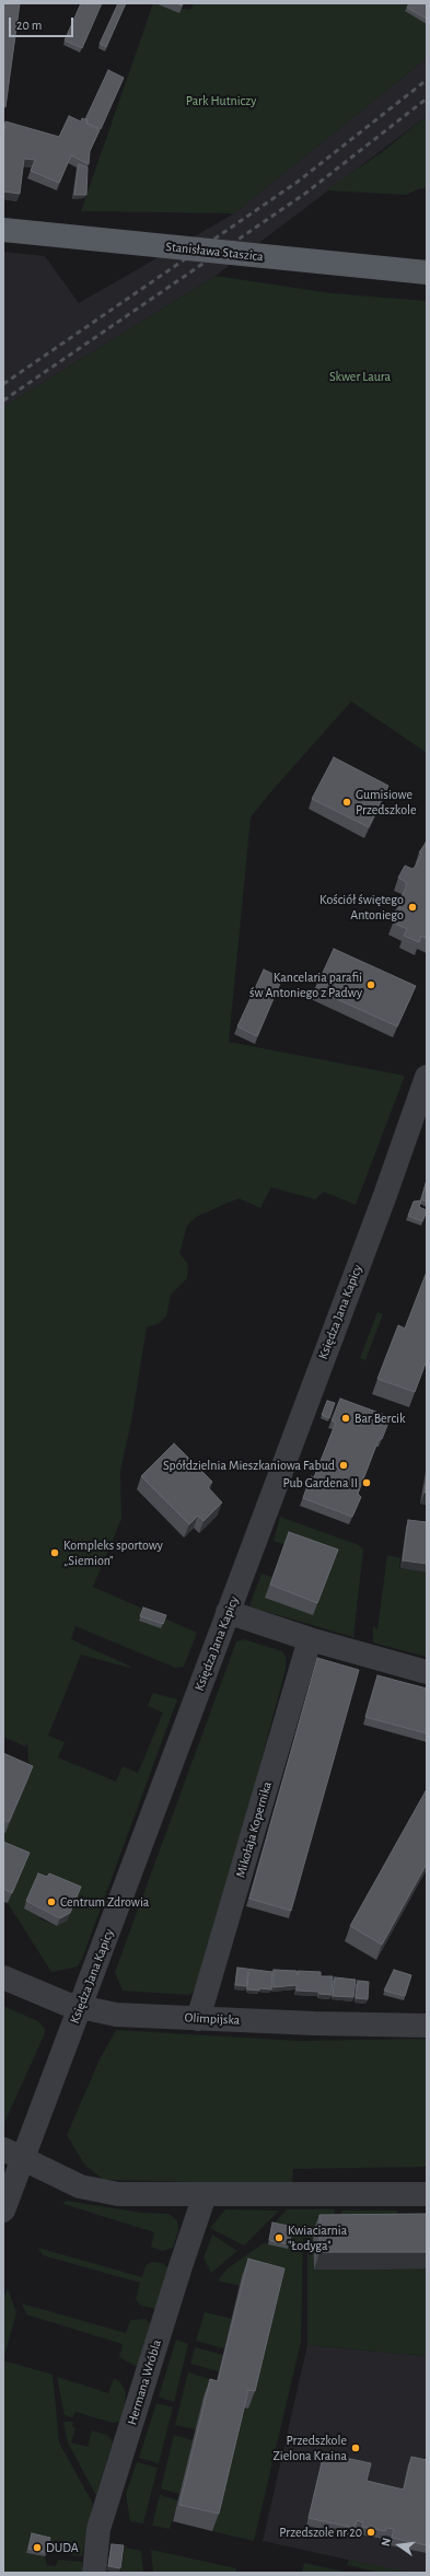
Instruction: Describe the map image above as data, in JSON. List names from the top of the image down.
{
  "streets": {
    "main road": ["Stanisława Staszica"],
    "street": [
      "Księdza Jana Kapicy",
      "Mikołaja Kopernika",
      "Olimpijska",
      "Hermana Wróbla"
    ]
  },
  "crossings": [
    ["Księdza Jana Kapicy", "Olimpijska"],
    ["Mikołaja Kopernika", "Olimpijska"]
  ],
  "parks": ["Park Hutniczy", "Skwer Laura"],
  "places": [
    "Gumisiowe Przedszkole",
    "Kościół świętego Antoniego",
    "Kancelaria parafii św Antoniego z Padwy",
    "Bar Bercik",
    "Spółdzielnia Mieszkaniowa Fabud",
    "Pub Gardena II",
    "Kompleks sportowy „Siemion”",
    "Centrum Zdrowia",
    "Kwiaciarnia \"Łodyga\"",
    "Przedszkole Zielona Kraina",
    "Przedszole nr 20",
    "DUDA"
  ],
  "scale_bar": "20 m",
  "north": "left"
}
